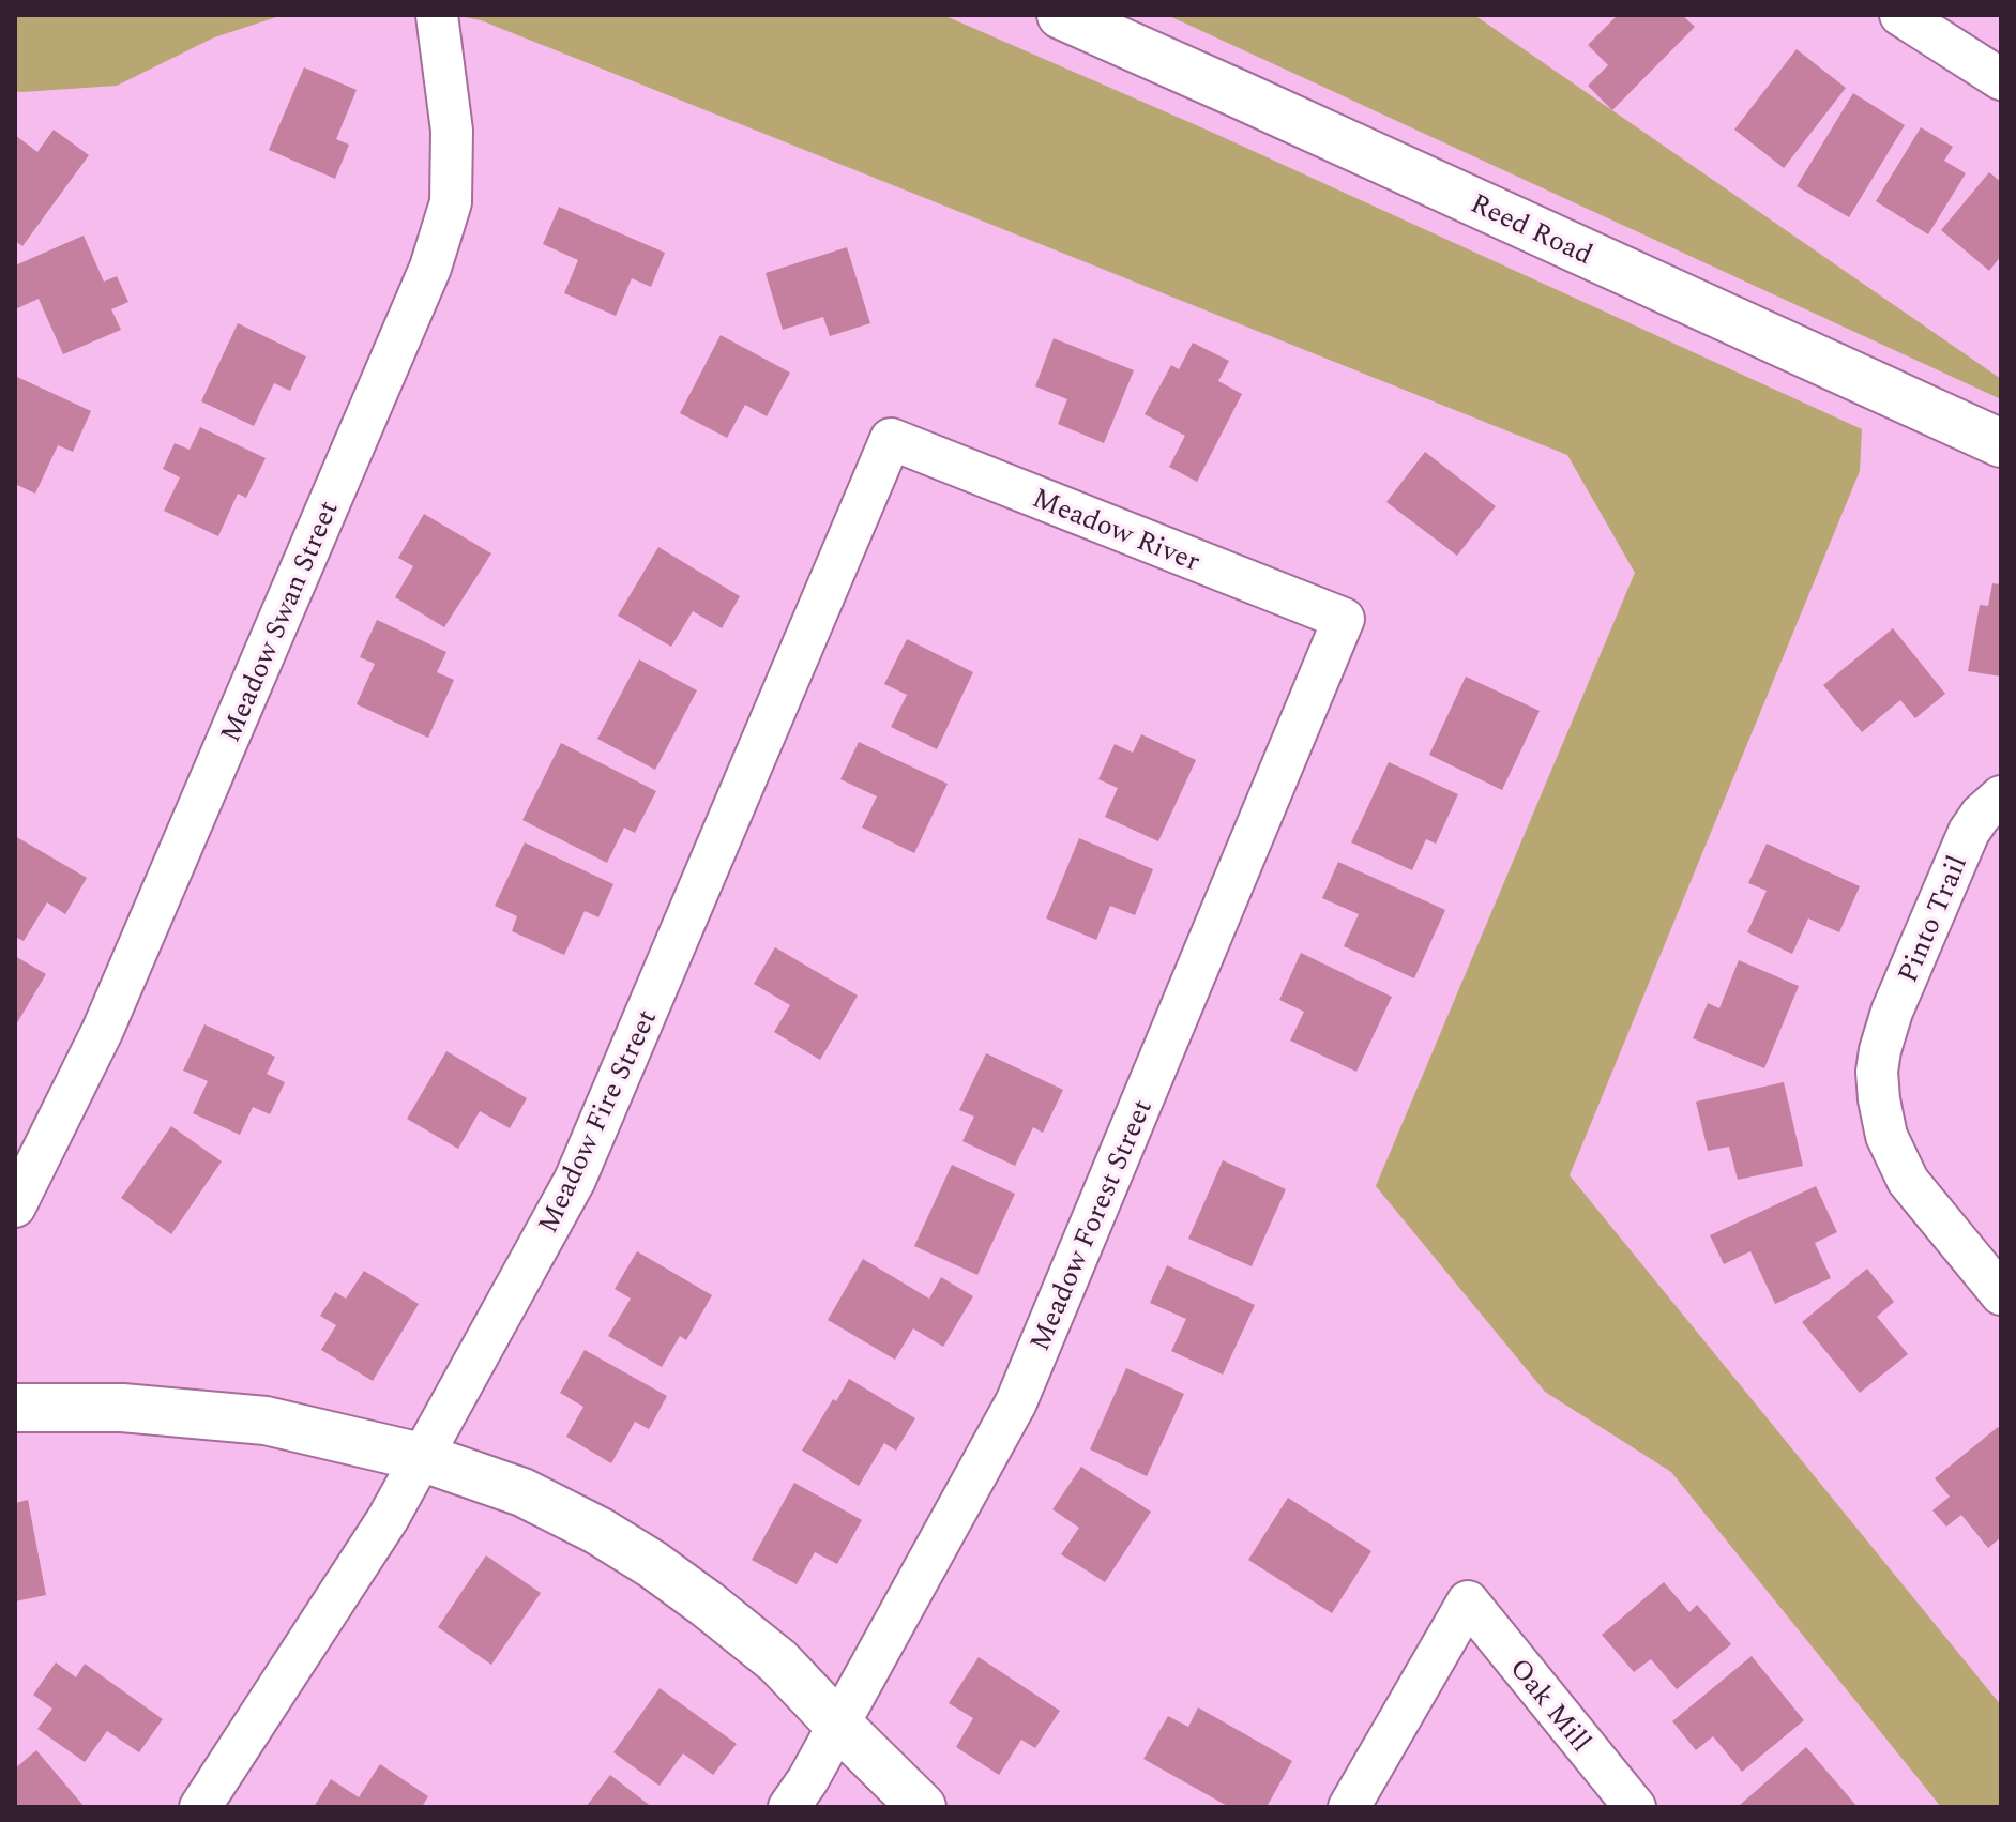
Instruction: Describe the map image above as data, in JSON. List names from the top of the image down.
{
  "streets": {
    "street": [
      "Reed Road",
      "Meadow River",
      "Meadow Swan Street",
      "Pinto Trail",
      "Meadow Fire Street",
      "Meadow Forest Street",
      "Oak Mill"
    ]
  },
  "crossings": [
    ["Meadow River", "Meadow Fire Street"],
    ["Meadow River", "Meadow Forest Street"]
  ]
}
